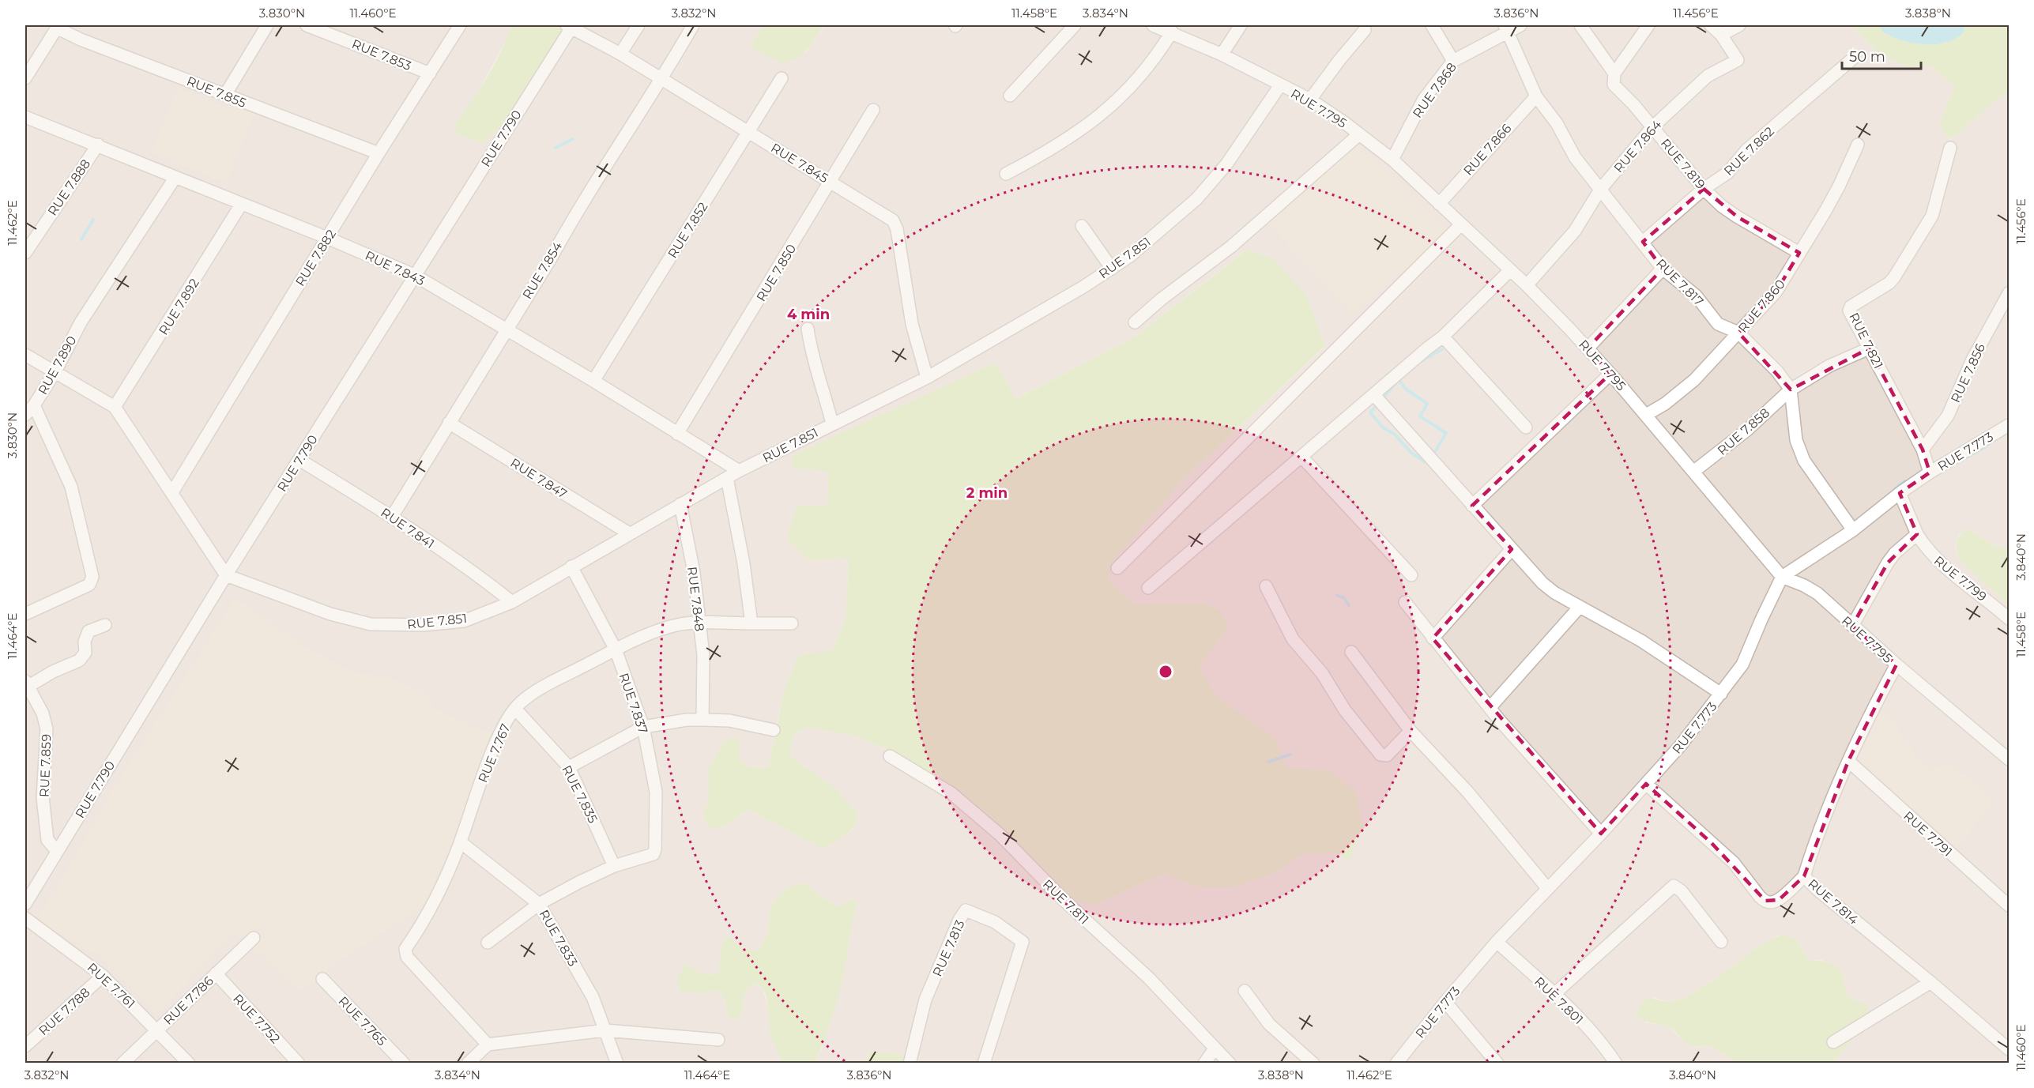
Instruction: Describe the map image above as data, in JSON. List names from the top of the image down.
{
  "streets": {
    "street": [
      "RUE 7.853",
      "RUE 7.868",
      "RUE 7.855",
      "RUE 7.795",
      "RUE 7.790",
      "RUE 7.864",
      "RUE 7.866",
      "RUE 7.862",
      "RUE 7.845",
      "RUE 7.819",
      "RUE 7.888",
      "RUE 7.852",
      "RUE 7.882",
      "RUE 7.851",
      "RUE 7.843",
      "RUE 7.854",
      "RUE 7.850",
      "RUE 7.817",
      "RUE 7.860",
      "RUE 7.892",
      "RUE 7.821",
      "RUE 7.890",
      "RUE 7.856",
      "RUE 7.858",
      "RUE 7.773",
      "RUE 7.847",
      "RUE 7.841",
      "RUE 7.799",
      "RUE 7.848",
      "RUE 7.837",
      "RUE 7.767",
      "RUE 7.859",
      "RUE 7.835",
      "RUE 7.791",
      "RUE 7.811",
      "RUE 7.814",
      "RUE 7.833",
      "RUE 7.813",
      "RUE 7.761",
      "RUE 7.786",
      "RUE 7.801",
      "RUE 7.788",
      "RUE 7.752",
      "RUE 7.765"
    ]
  },
  "crossings": [
    ["RUE 7.853", "RUE 7.882"],
    ["RUE 7.868", "RUE 7.795"],
    ["RUE 7.868", "RUE 7.817"],
    ["RUE 7.855", "RUE 7.882"],
    ["RUE 7.795", "RUE 7.864"],
    ["RUE 7.795", "RUE 7.866"],
    ["RUE 7.795", "RUE 7.851"],
    ["RUE 7.795", "RUE 7.860"],
    ["RUE 7.795", "RUE 7.858"],
    ["RUE 7.795", "RUE 7.773"],
    ["RUE 7.795", "RUE 7.814"],
    ["RUE 7.790", "RUE 7.845"],
    ["RUE 7.790", "RUE 7.851"],
    ["RUE 7.790", "RUE 7.843"],
    ["RUE 7.790", "RUE 7.841"],
    ["RUE 7.790", "RUE 7.859"],
    ["RUE 7.864", "RUE 7.819"],
    ["RUE 7.864", "RUE 7.817"],
    ["RUE 7.866", "RUE 7.817"],
    ["RUE 7.862", "RUE 7.819"],
    ["RUE 7.862", "RUE 7.817"],
    ["RUE 7.845", "RUE 7.852"],
    ["RUE 7.845", "RUE 7.851"],
    ["RUE 7.845", "RUE 7.854"],
    ["RUE 7.845", "RUE 7.850"],
    ["RUE 7.819", "RUE 7.860"],
    ["RUE 7.888", "RUE 7.843"],
    ["RUE 7.852", "RUE 7.843"],
    ["RUE 7.882", "RUE 7.843"],
    ["RUE 7.851", "RUE 7.843"],
    ["RUE 7.851", "RUE 7.847"],
    ["RUE 7.851", "RUE 7.841"],
    ["RUE 7.851", "RUE 7.848"],
    ["RUE 7.851", "RUE 7.837"],
    ["RUE 7.843", "RUE 7.854"],
    ["RUE 7.843", "RUE 7.850"],
    ["RUE 7.843", "RUE 7.892"],
    ["RUE 7.843", "RUE 7.890"],
    ["RUE 7.854", "RUE 7.847"],
    ["RUE 7.854", "RUE 7.841"],
    ["RUE 7.817", "RUE 7.860"],
    ["RUE 7.817", "RUE 7.858"],
    ["RUE 7.821", "RUE 7.856"],
    ["RUE 7.821", "RUE 7.858"],
    ["RUE 7.821", "RUE 7.773"],
    ["RUE 7.773", "RUE 7.799"],
    ["RUE 7.773", "RUE 7.801"],
    ["RUE 7.848", "RUE 7.767"],
    ["RUE 7.837", "RUE 7.767"],
    ["RUE 7.837", "RUE 7.835"],
    ["RUE 7.767", "RUE 7.835"],
    ["RUE 7.767", "RUE 7.833"],
    ["RUE 7.791", "RUE 7.814"],
    ["RUE 7.761", "RUE 7.786"],
    ["RUE 7.761", "RUE 7.788"],
    ["RUE 7.786", "RUE 7.752"]
  ],
  "scale_bar": "50 m",
  "coordinates": [
    "3.830°N",
    "11.460°E",
    "3.832°N",
    "11.458°E",
    "3.834°N",
    "3.836°N",
    "11.456°E",
    "3.838°N",
    "11.462°E",
    "3.840°N",
    "11.464°E"
  ],
  "rings": ["4 min", "2 min"]
}
